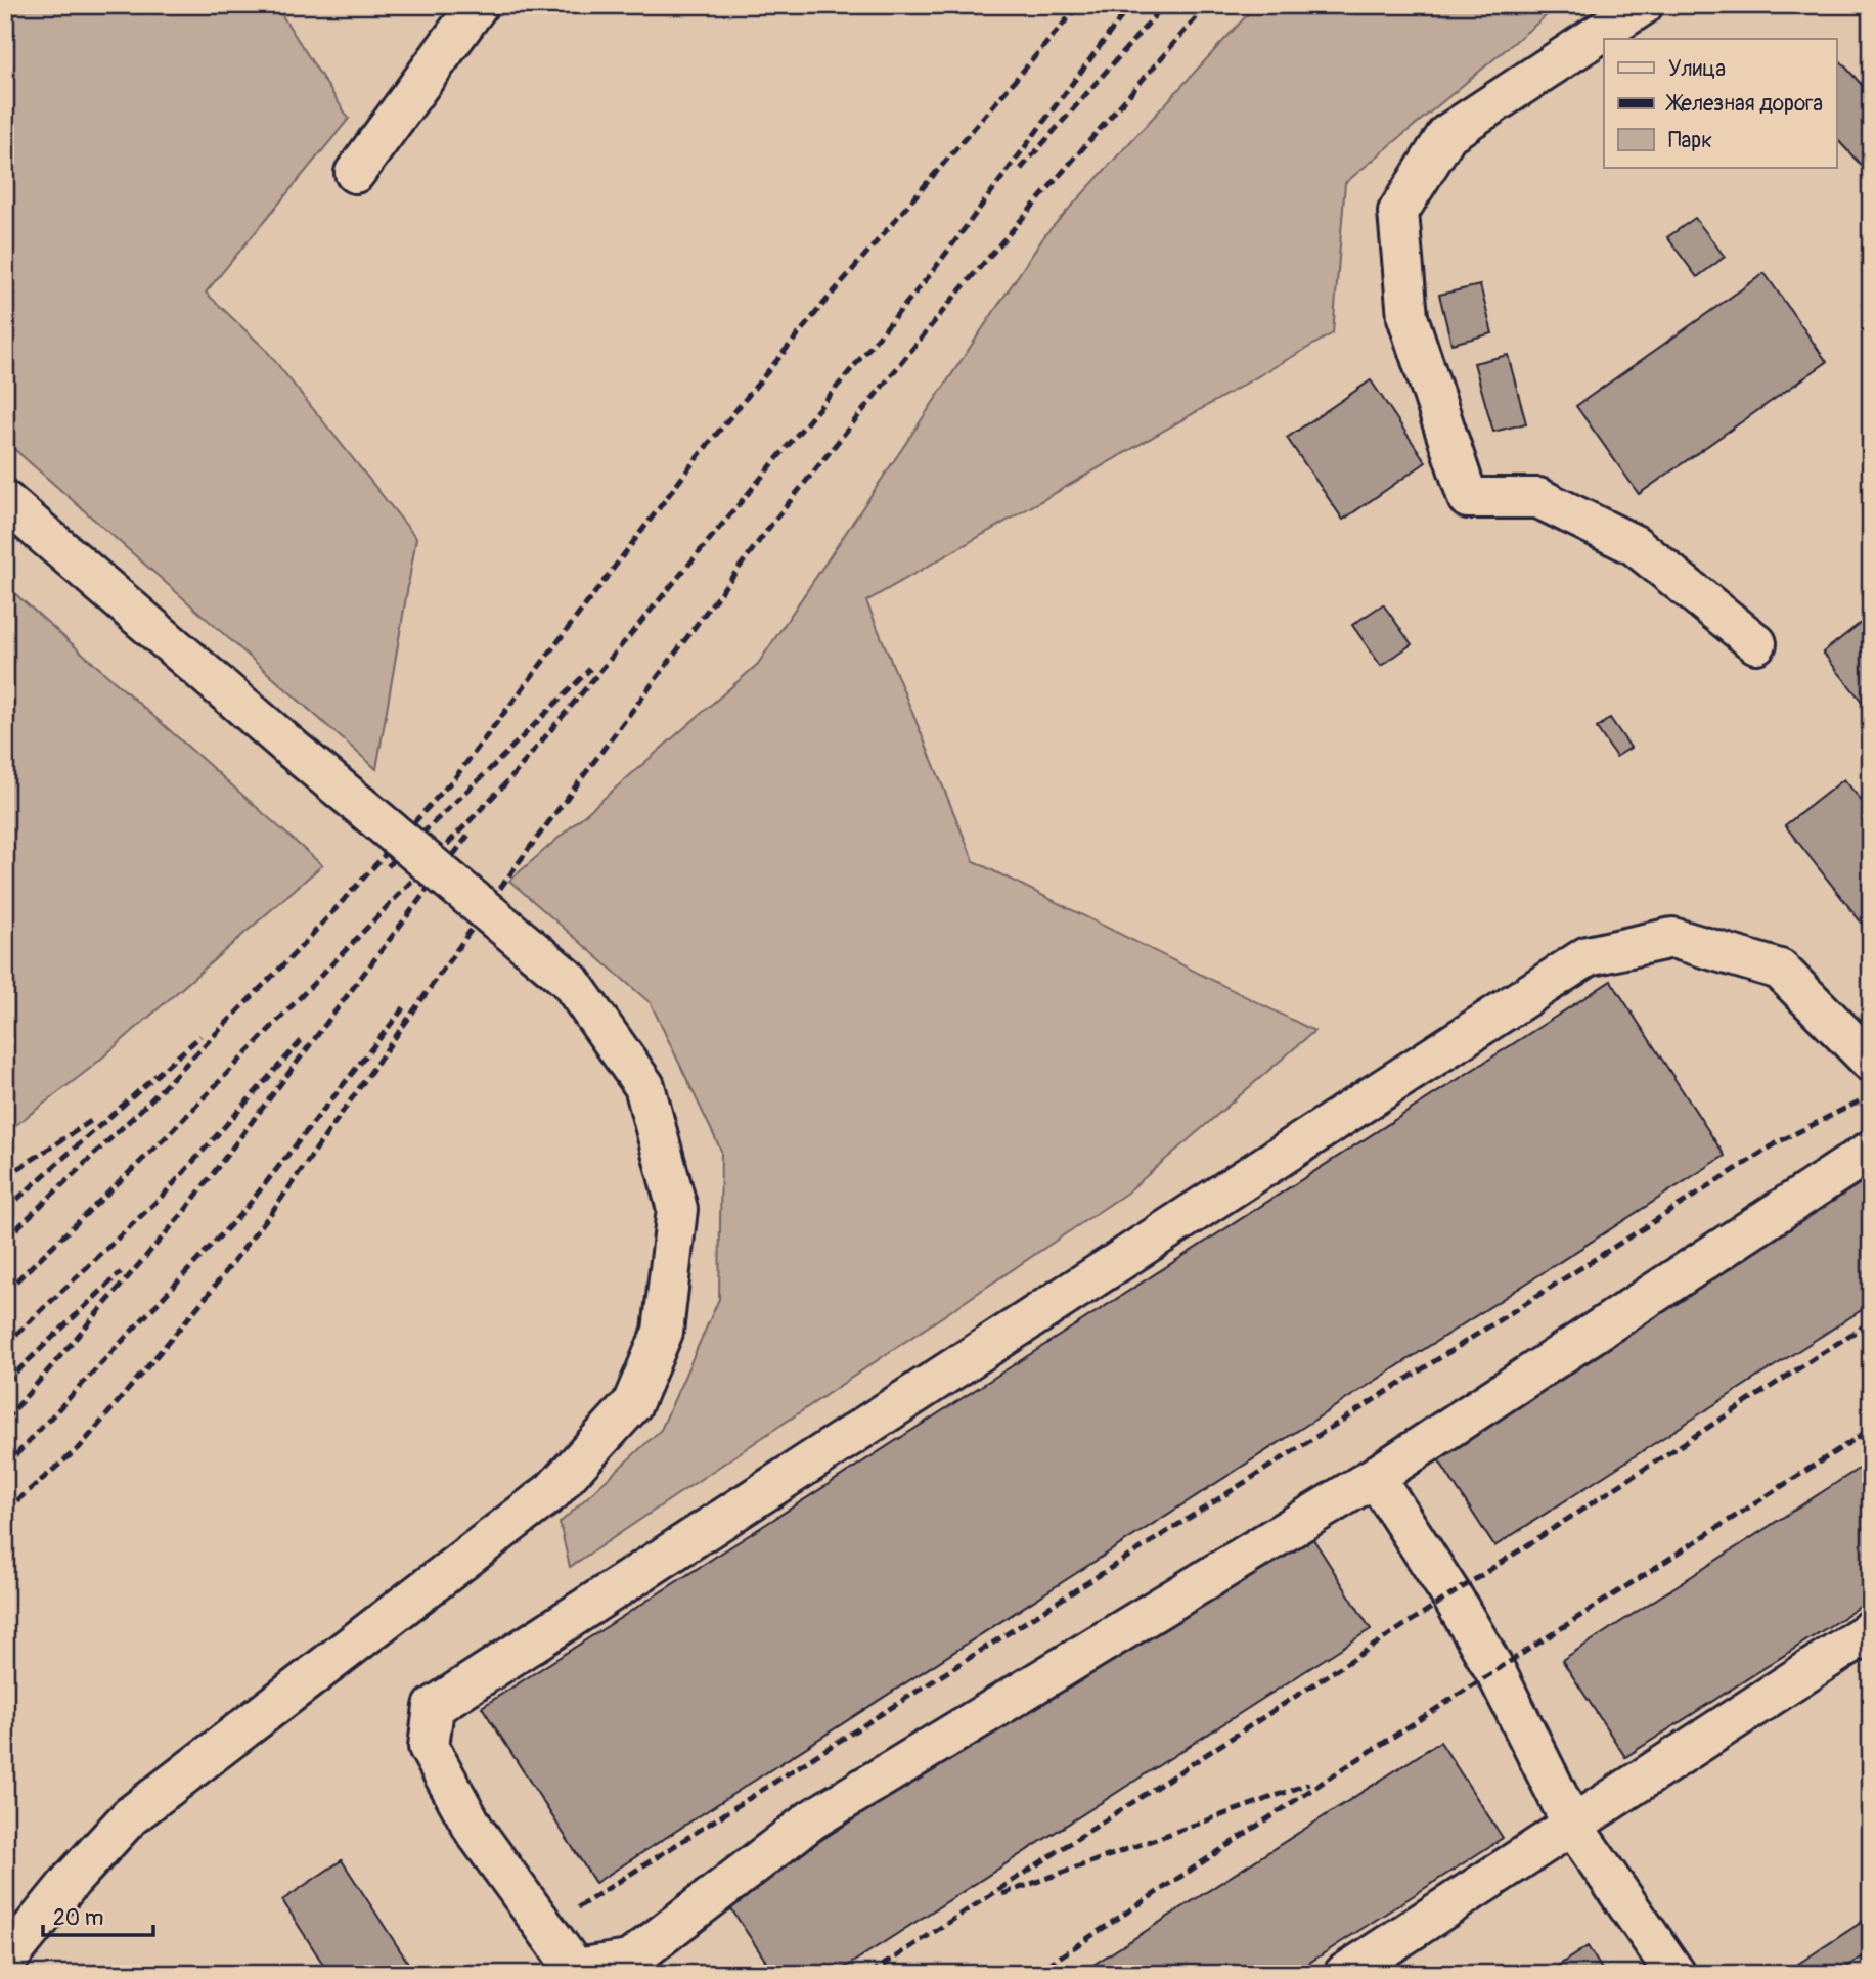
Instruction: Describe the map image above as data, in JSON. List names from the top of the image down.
{
  "legend": ["Улица", "Железная дорога", "Парк"],
  "scale_bar": "20 m"
}
